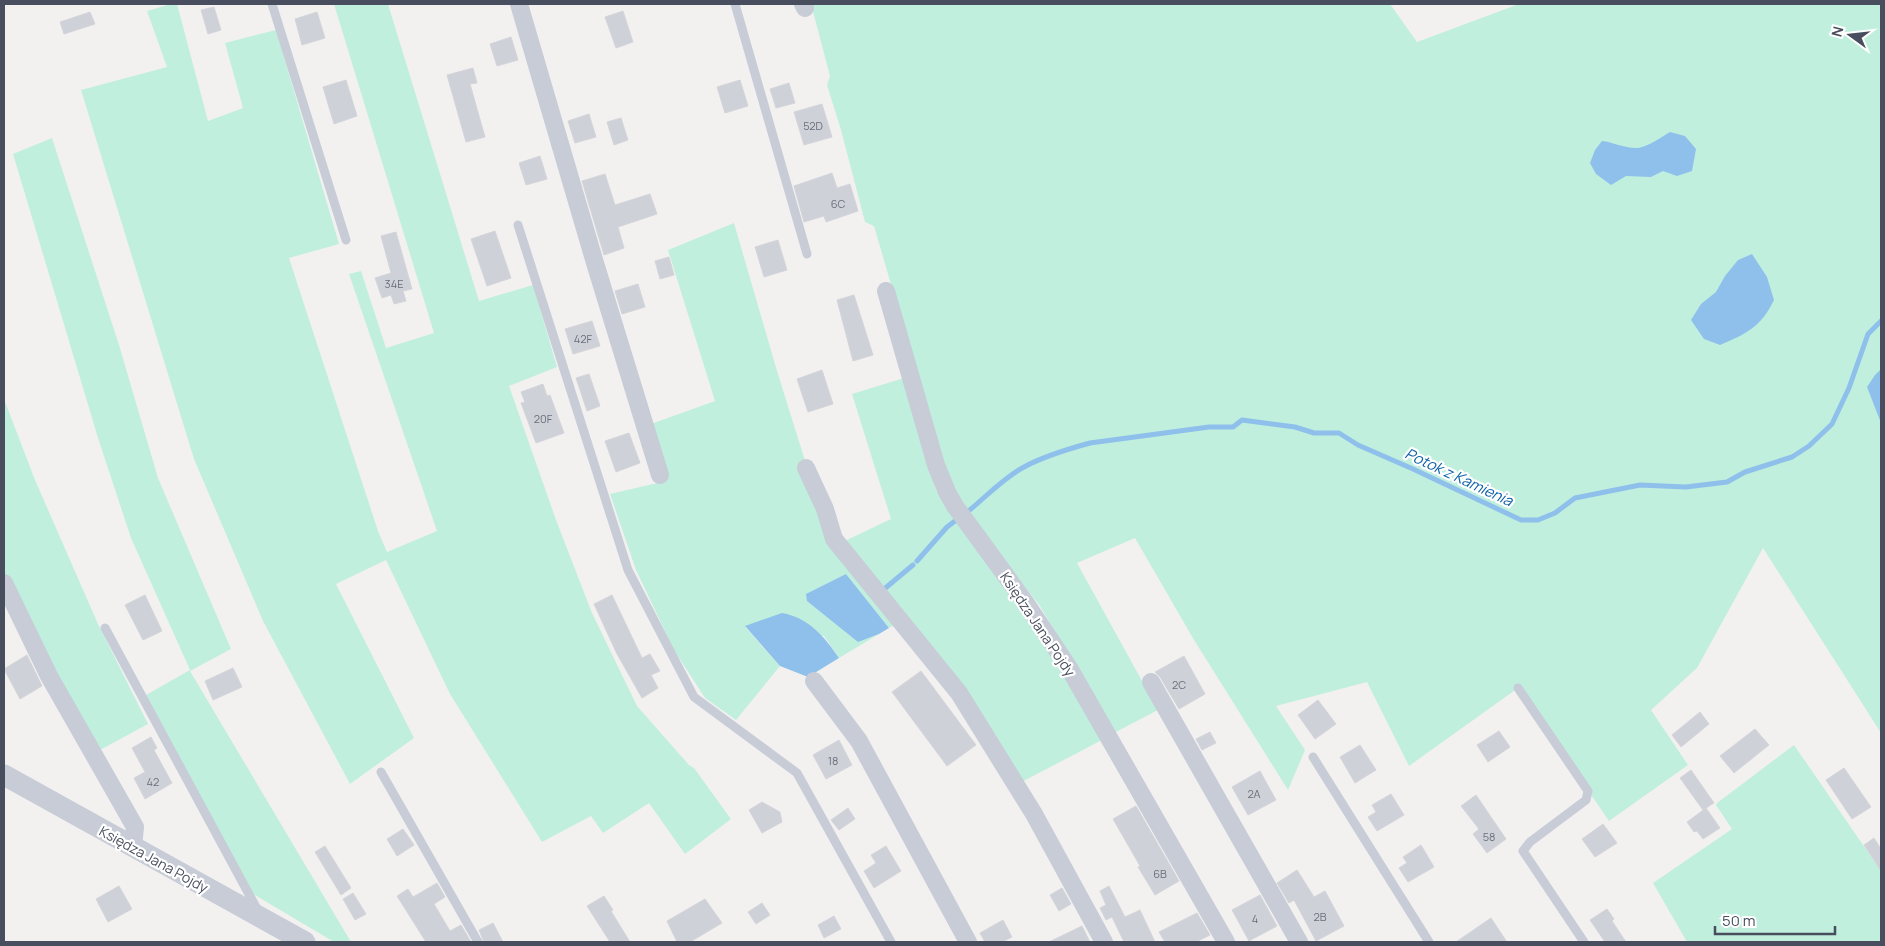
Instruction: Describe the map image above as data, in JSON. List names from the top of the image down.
{
  "streets": {
    "street": ["Księdza Jana Pojdy"]
  },
  "water": ["Potok z Kamienia"],
  "house_numbers": [
    "52D",
    "6C",
    "34E",
    "42F",
    "20F",
    "2C",
    "18",
    "42",
    "2A",
    "58",
    "6B",
    "2B",
    "4"
  ],
  "scale_bar": "50 m",
  "north": "left"
}
